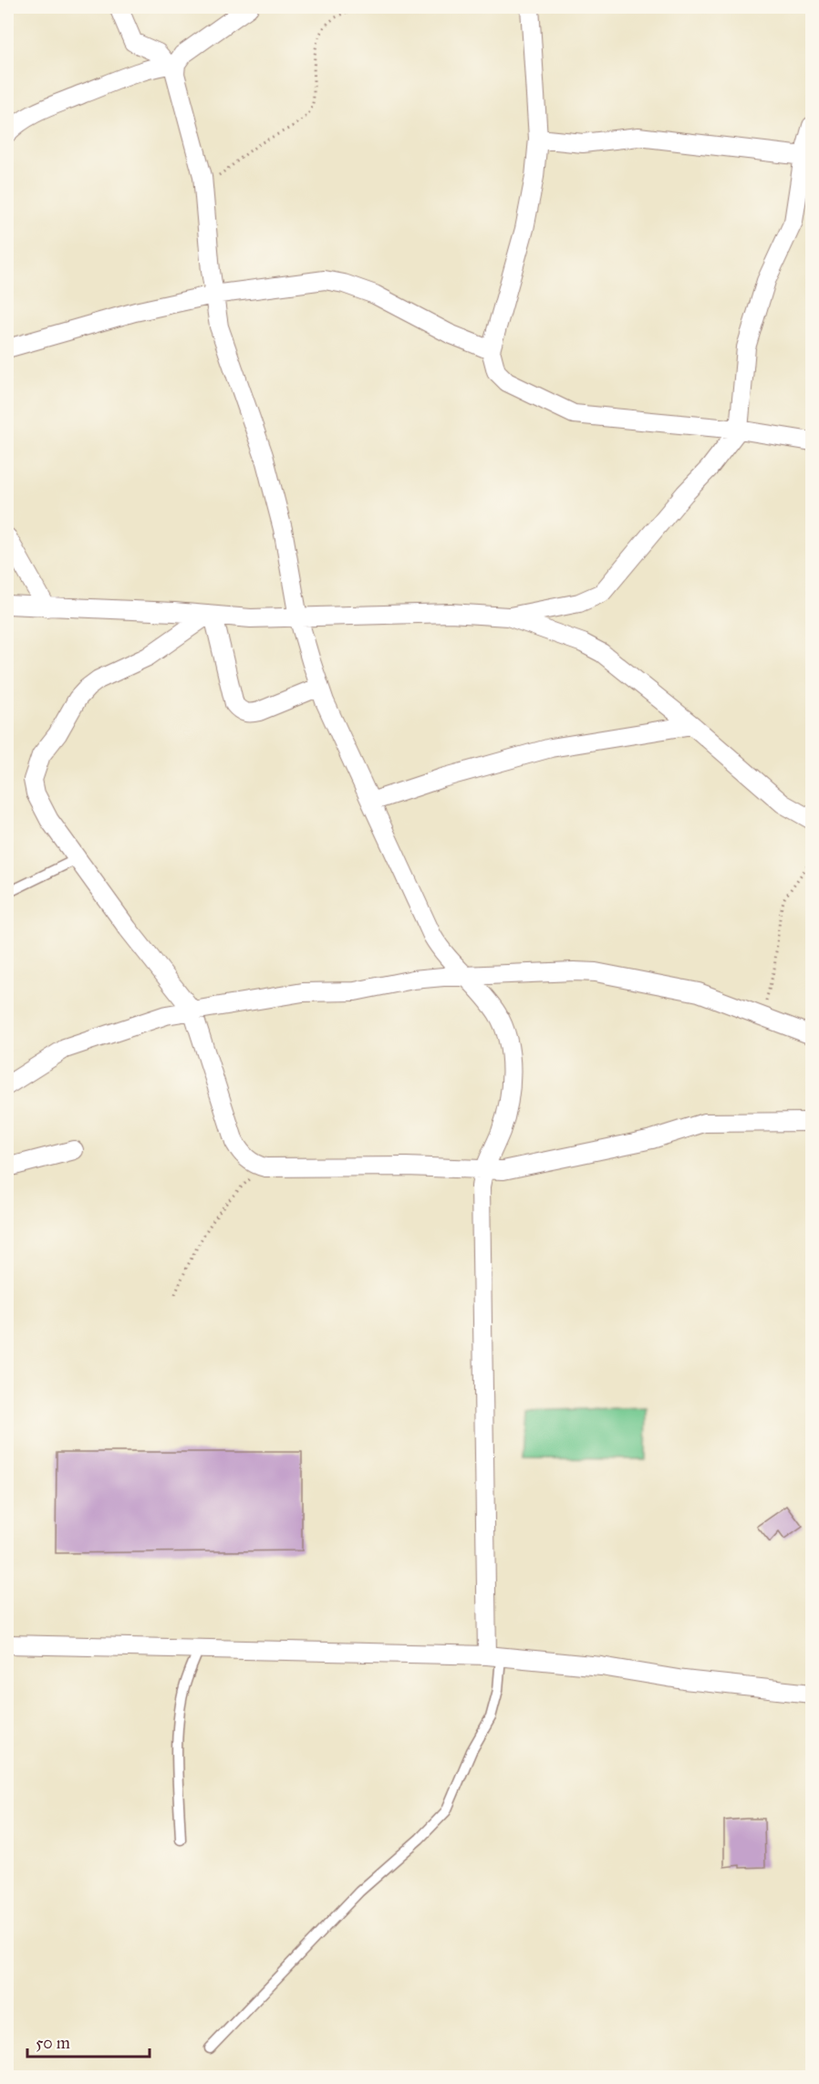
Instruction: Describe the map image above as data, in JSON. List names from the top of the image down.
{
  "scale_bar": "50 m"
}
